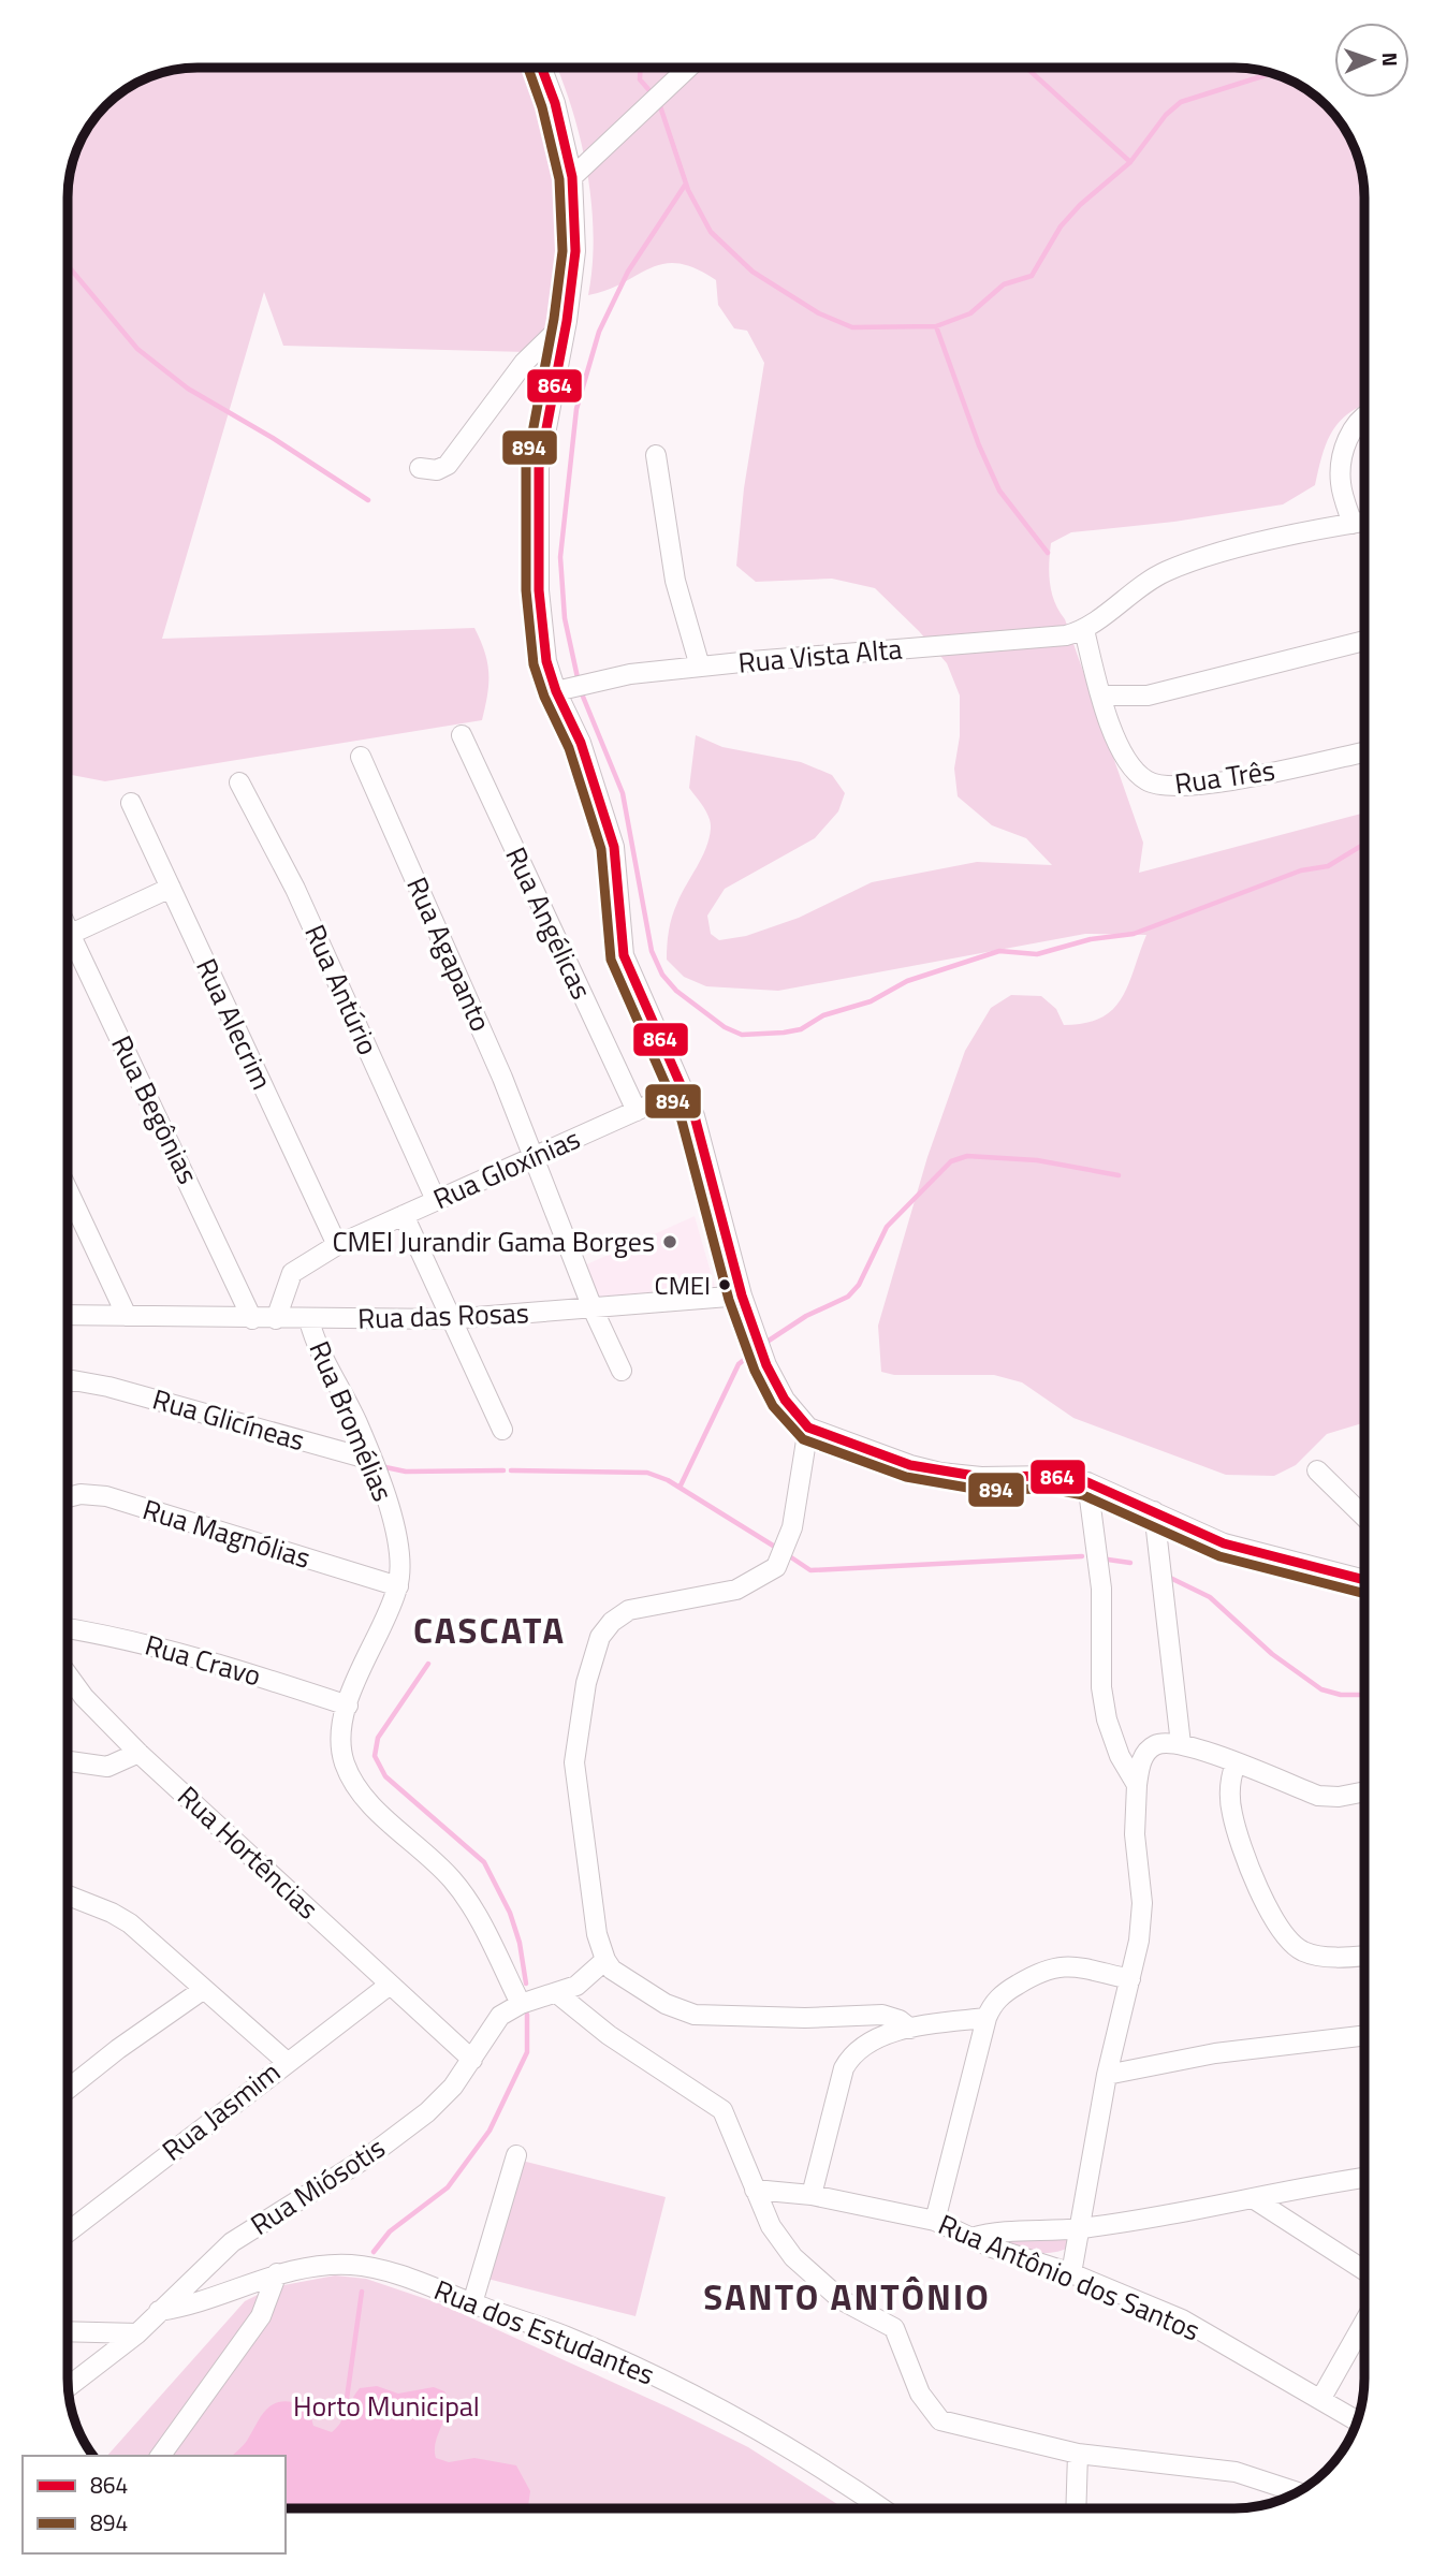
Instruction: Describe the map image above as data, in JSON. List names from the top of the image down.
{
  "streets": {
    "street": [
      "Rua Vista Alta",
      "Rua Três",
      "Rua Angélicas",
      "Rua Agapanto",
      "Rua Antúrio",
      "Rua Alecrim",
      "Rua Begônias",
      "Rua Gloxínias",
      "Rua das Rosas",
      "Rua Glicíneas",
      "Rua Bromélias",
      "Rua Magnólias",
      "Rua Cravo",
      "Rua Hortências",
      "Rua Jasmim",
      "Rua Miósotis",
      "Rua Antônio dos Santos",
      "Rua dos Estudantes"
    ]
  },
  "crossings": [
    ["Rua Vista Alta", "Rua Três"],
    ["Rua Angélicas", "Rua Gloxínias"],
    ["Rua Agapanto", "Rua Gloxínias"],
    ["Rua Agapanto", "Rua das Rosas"],
    ["Rua Antúrio", "Rua Gloxínias"],
    ["Rua Alecrim", "Rua Gloxínias"],
    ["Rua Begônias", "Rua das Rosas"],
    ["Rua Gloxínias", "Rua Bromélias"],
    ["Rua das Rosas", "Rua Bromélias"],
    ["Rua Glicíneas", "Rua Bromélias"],
    ["Rua Bromélias", "Rua Magnólias"],
    ["Rua Bromélias", "Rua Cravo"],
    ["Rua Hortências", "Rua Jasmim"],
    ["Rua Hortências", "Rua Miósotis"],
    ["Rua Miósotis", "Rua dos Estudantes"]
  ],
  "districts": ["CASCATA", "SANTO ANTÔNIO"],
  "parks": ["Horto Municipal"],
  "places": ["CMEI Jurandir Gama Borges", "CMEI"],
  "lines": ["transit line 864", "transit line 894"],
  "legend": ["864", "894"],
  "north": "right"
}
